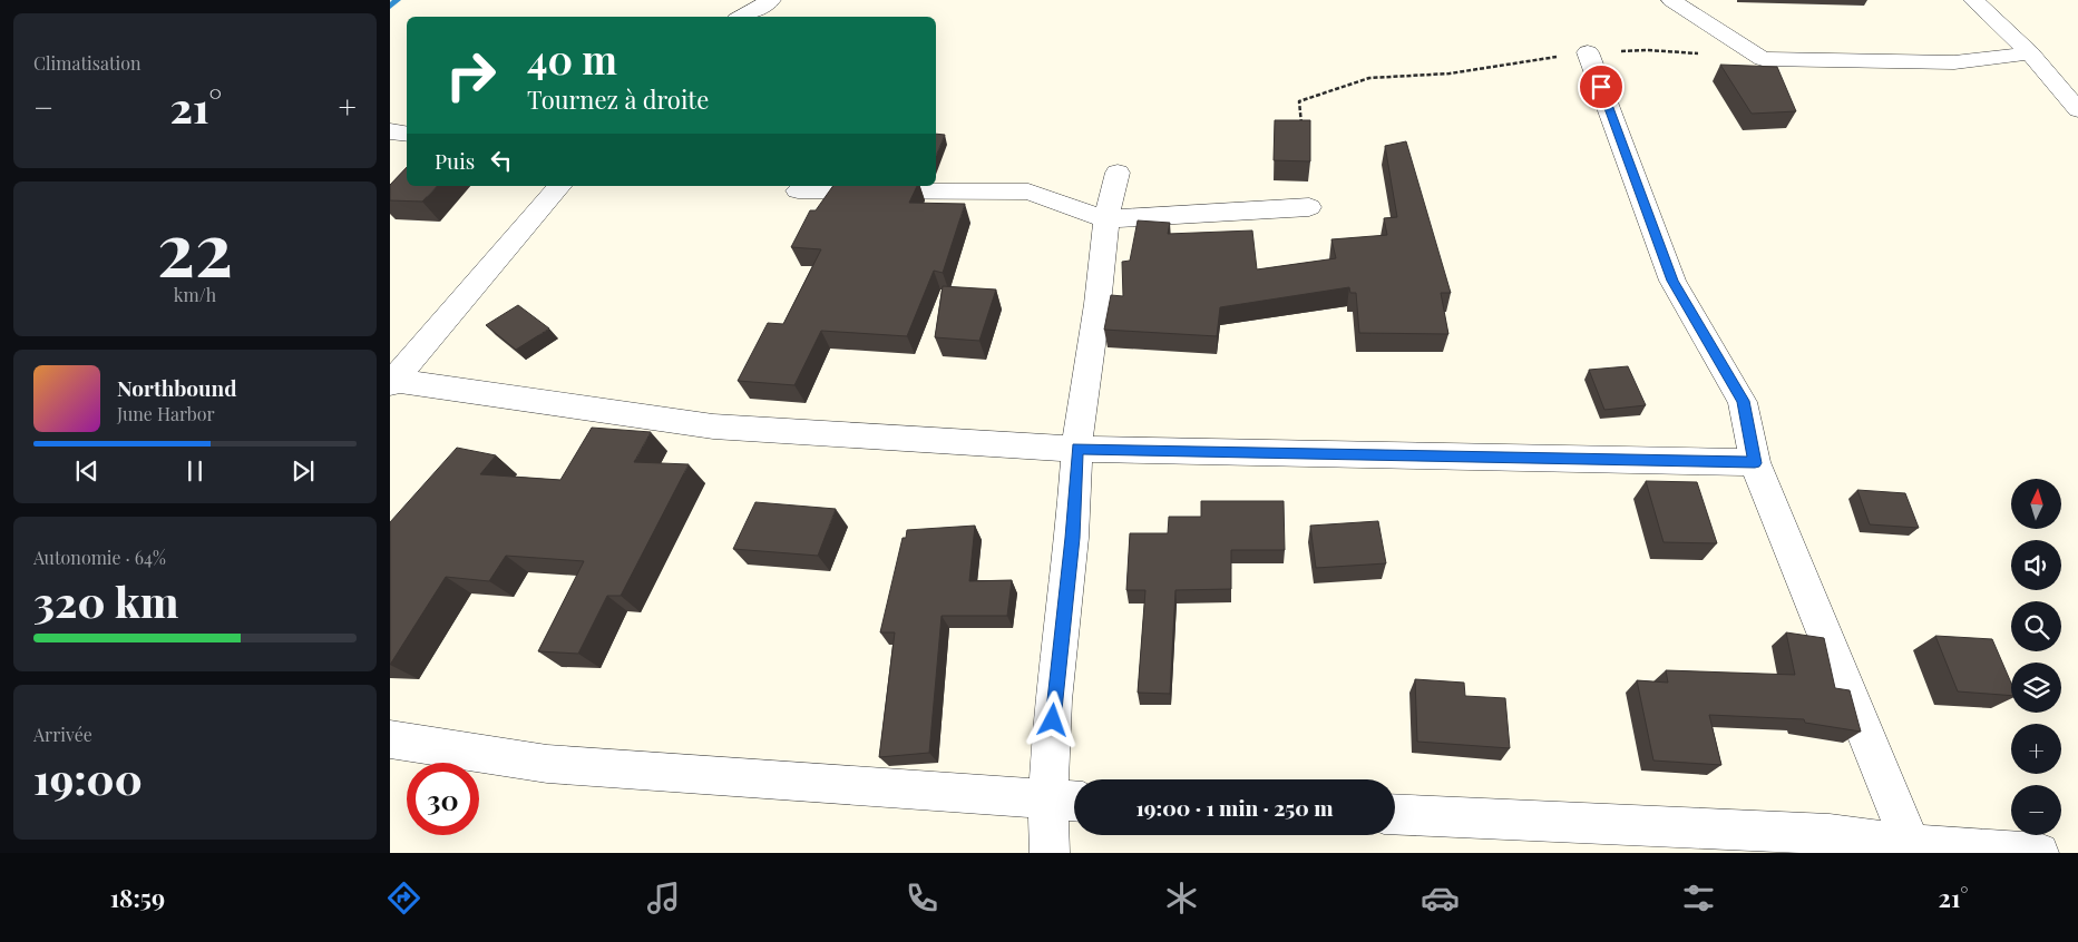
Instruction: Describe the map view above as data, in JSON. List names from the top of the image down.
{
  "north": "top",
  "page": {
    "tile": [
      "Climatisation",
      ["22", "km/h"],
      ["Autonomie · 64%", "320 km"],
      ["Arrivée", "19:00"]
    ],
    "turn": ["40 m", "Tournez à droite"],
    "heat": ["−", "21°", "+"],
    "then": "Puis",
    "song": ["Northbound", "June Harbor"],
    "map_buttons": ["+", "−"],
    "limit": "30",
    "trip": "19:00 · 1 min · 250 m",
    "tabs": ["18:59", "21°"]
  }
}
